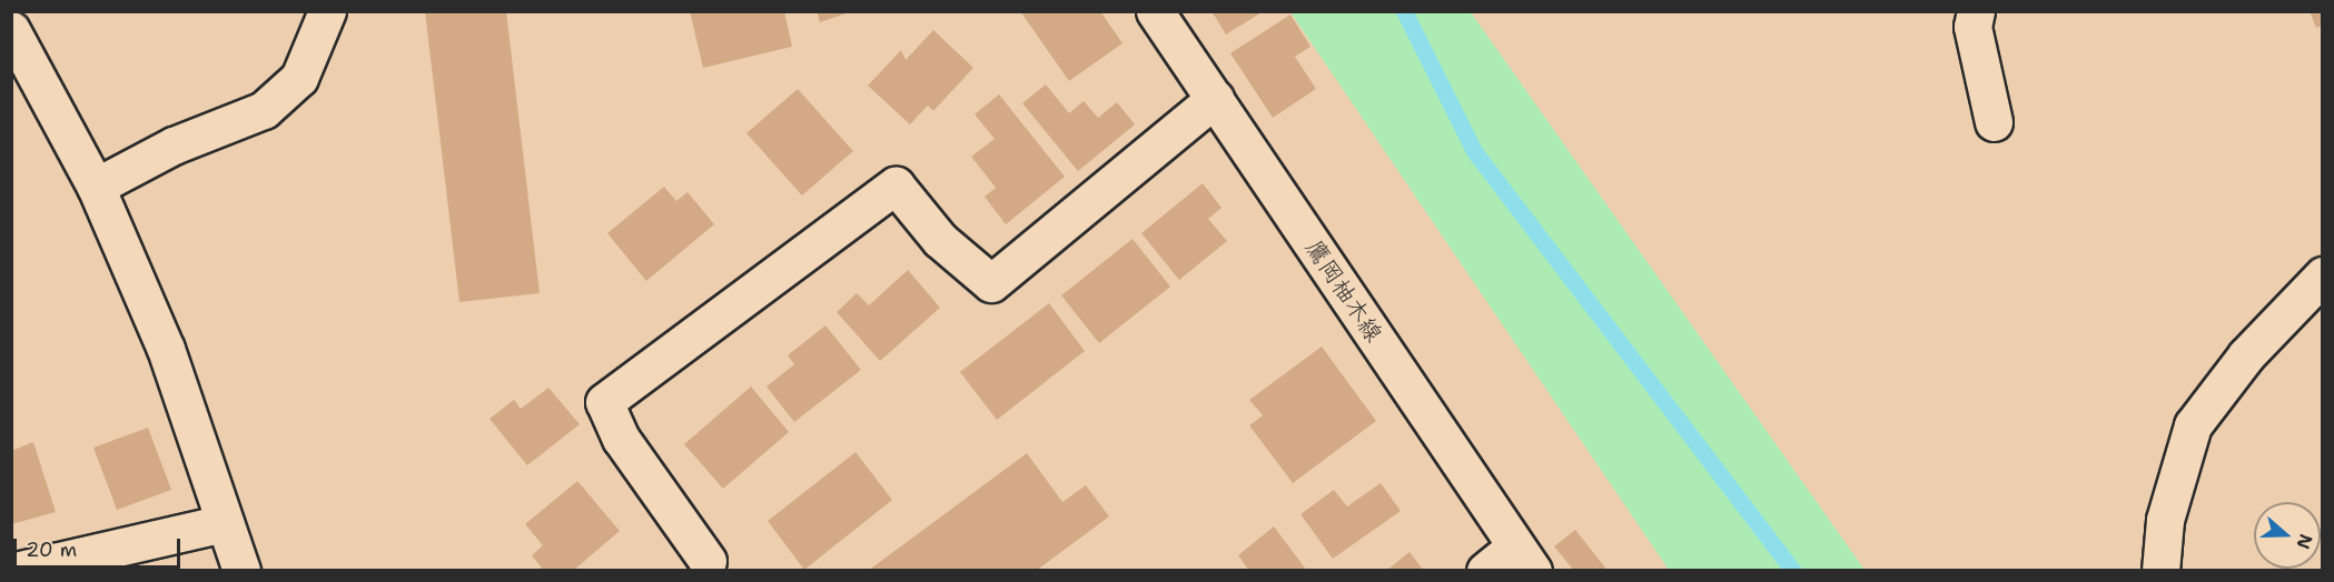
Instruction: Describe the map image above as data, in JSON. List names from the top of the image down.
{
  "streets": {
    "street": ["鷹岡柚木線"]
  },
  "scale_bar": "20 m",
  "north": "right"
}
